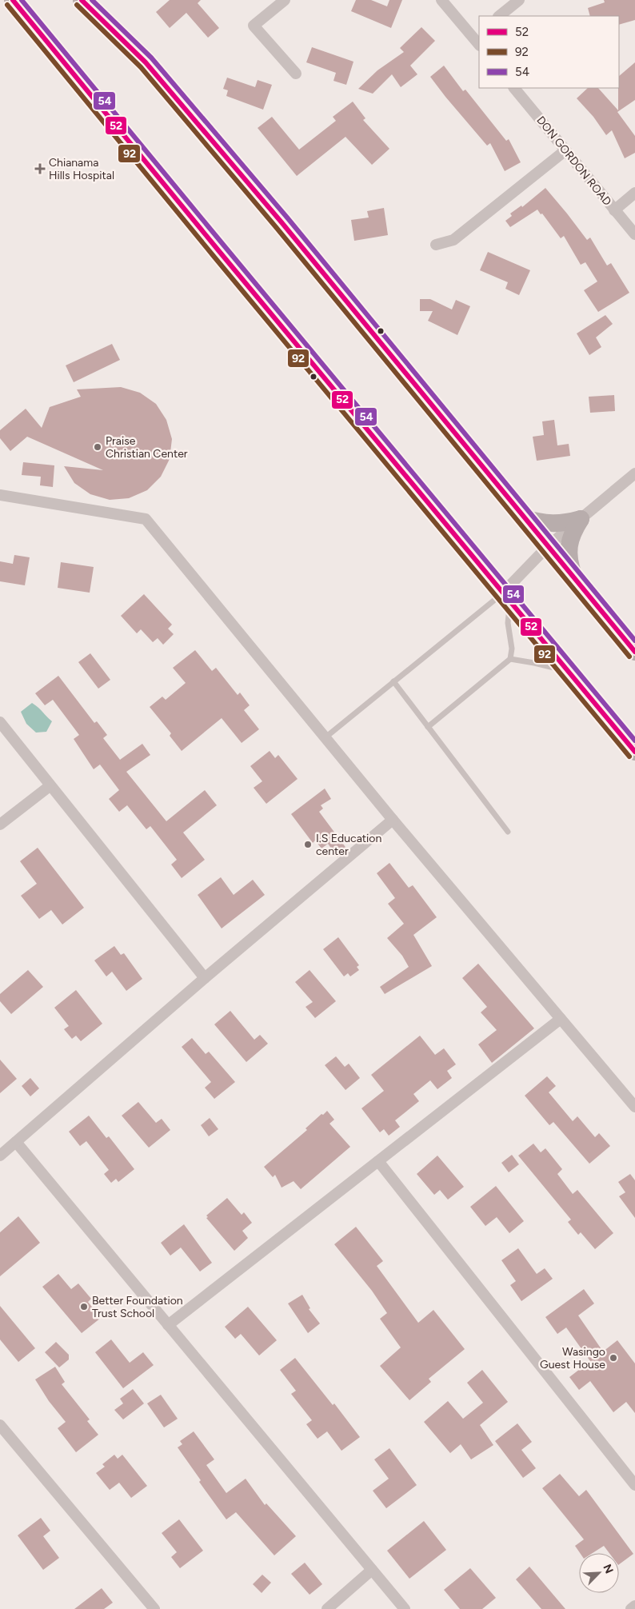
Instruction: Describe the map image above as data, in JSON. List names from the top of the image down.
{
  "streets": {
    "street": ["DON GORDON ROAD"]
  },
  "places": {
    "health": ["Chianama Hills Hospital"],
    "other": [
      "Praise Christian Center",
      "I.S Education center",
      "Better Foundation Trust School",
      "Wasingo Guest House"
    ]
  },
  "lines": ["transit line 52", "transit line 54", "transit line 92"],
  "legend": ["52", "92", "54"],
  "north": "top right"
}
